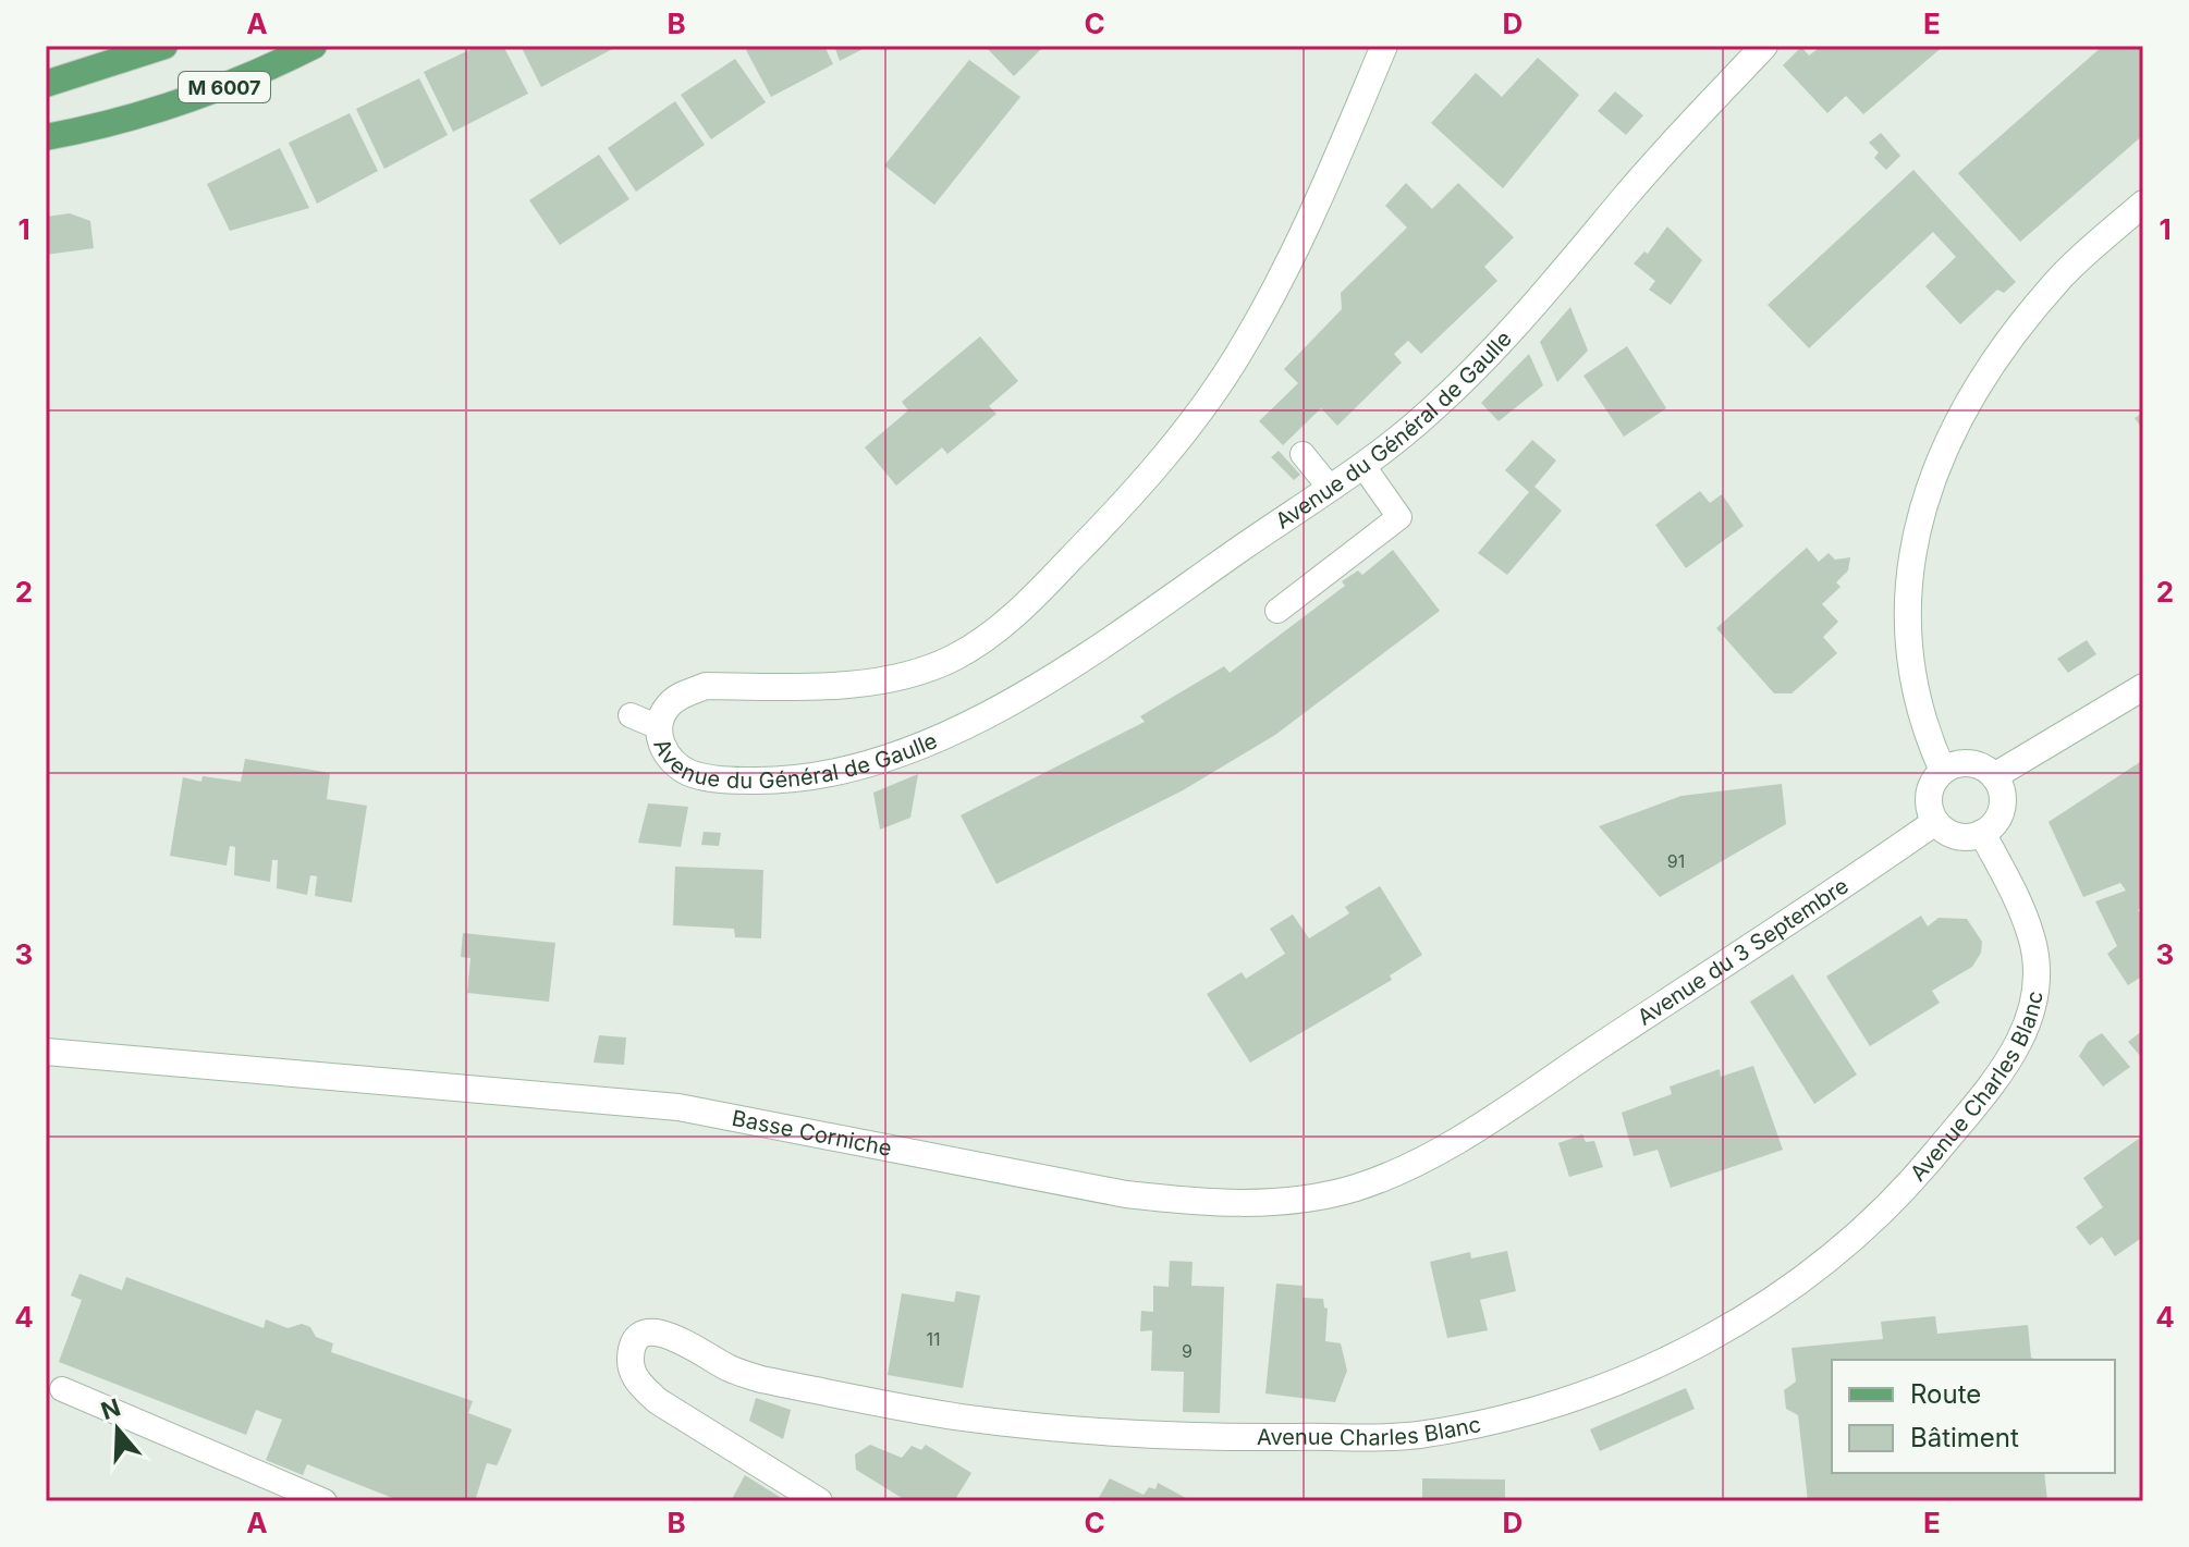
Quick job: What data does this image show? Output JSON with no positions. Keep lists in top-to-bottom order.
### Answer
{
  "streets": {
    "main road": ["M 6007"],
    "street": [
      "Avenue du Général de Gaulle",
      "Avenue du 3 Septembre",
      "Avenue Charles Blanc",
      "Basse Corniche"
    ]
  },
  "crossings": [
    ["Avenue du 3 Septembre", "Avenue Charles Blanc"],
    ["Avenue du 3 Septembre", "Basse Corniche"]
  ],
  "house_numbers": ["91", "11", "9"],
  "legend": ["Route", "Bâtiment"],
  "north": "top",
  "grid": {
    "columns": [
      "A",
      "B",
      "C",
      "D",
      "E"
    ],
    "rows": [
      "1",
      "2",
      "3",
      "4"
    ]
  }
}
